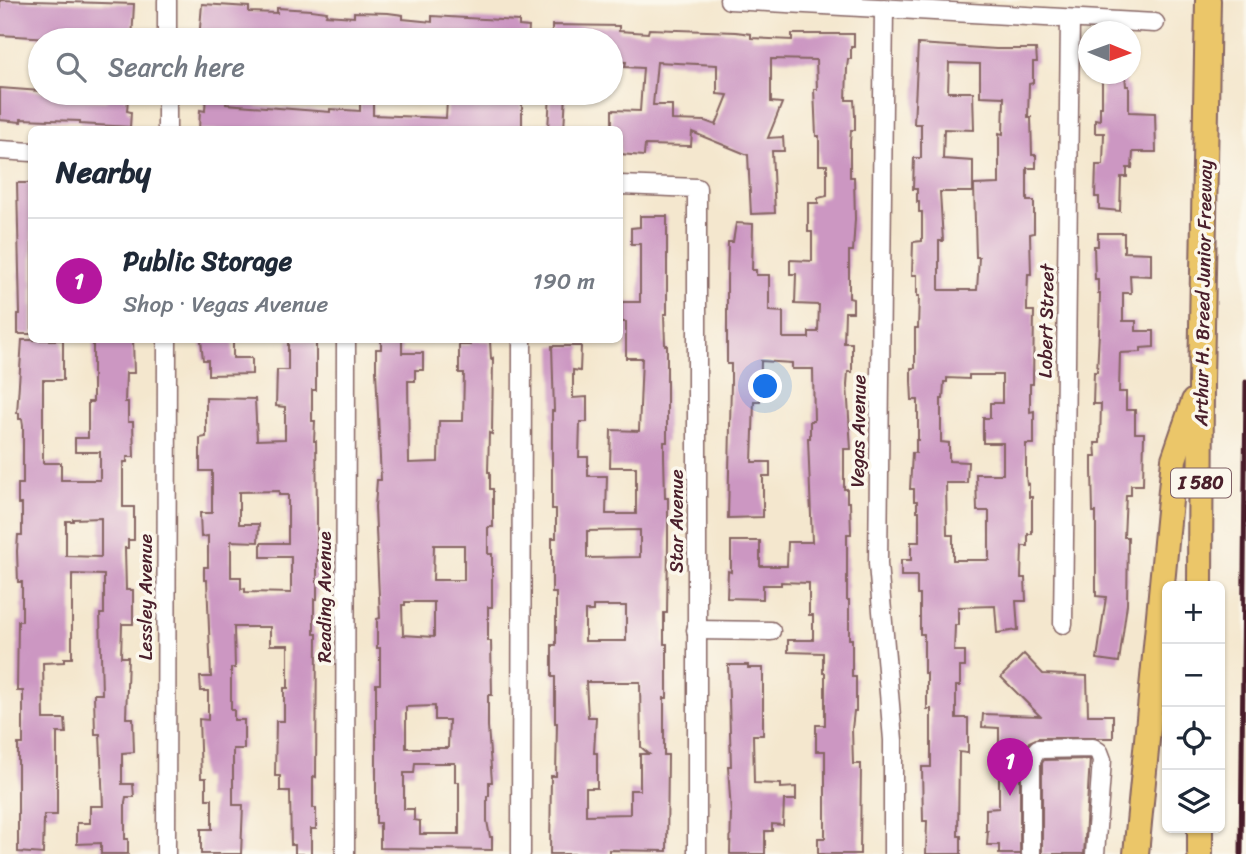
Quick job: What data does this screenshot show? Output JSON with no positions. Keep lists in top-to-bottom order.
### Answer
{
  "streets": {
    "highway": ["Arthur H. Breed Junior Freeway", "I 580"],
    "street": [
      "Lobert Street",
      "Vegas Avenue",
      "Star Avenue",
      "Lessley Avenue",
      "Reading Avenue"
    ]
  },
  "north": "right",
  "page": {
    "search": "Search here",
    "heading": "Nearby",
    "list": [
      {
        "mark": "1",
        "name": "Public Storage",
        "note": "Shop · Vegas Avenue",
        "value": "190 m"
      }
    ],
    "map_buttons": ["+", "−"],
    "pins": "1"
  }
}
